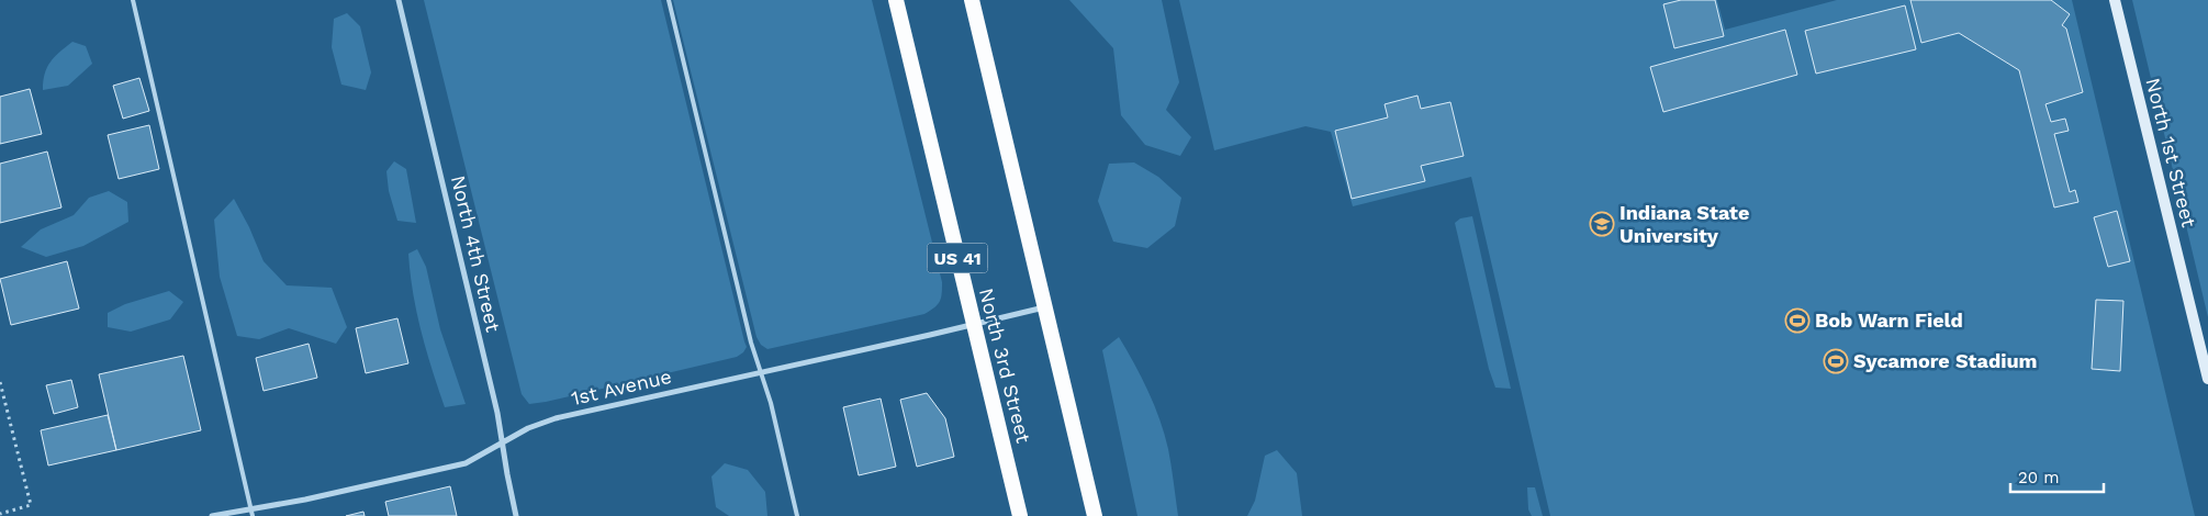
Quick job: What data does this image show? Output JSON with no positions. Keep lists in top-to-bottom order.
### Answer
{
  "streets": {
    "highway": ["US 41", "North 3rd Street"],
    "main road": ["North 1st Street"],
    "street": ["North 4th Street", "1st Avenue"]
  },
  "crossings": [
    ["North 4th Street", "1st Avenue"],
    ["North 3rd Street", "1st Avenue"]
  ],
  "places": {
    "school or university": ["Indiana State University"],
    "sports": ["Bob Warn Field", "Sycamore Stadium"]
  },
  "scale_bar": "20 m"
}
